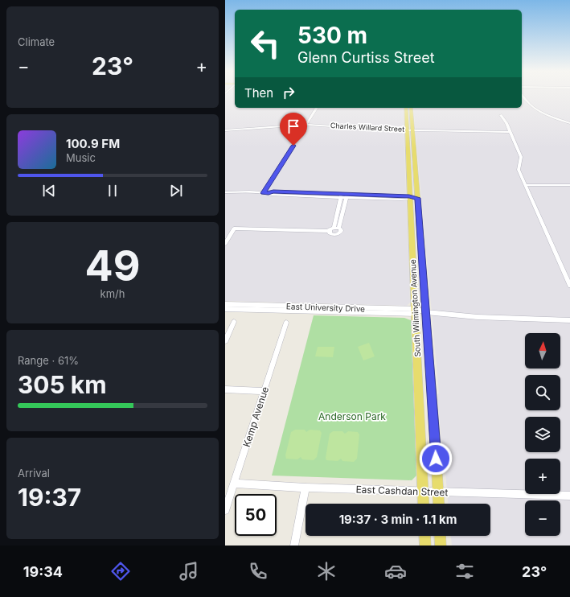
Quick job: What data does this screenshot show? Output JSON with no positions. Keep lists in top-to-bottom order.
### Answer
{
  "streets": {
    "main road": ["South Wilmington Avenue"],
    "street": [
      "Charles Willard Street",
      "East University Drive",
      "Kemp Avenue",
      "East Cashdan Street"
    ]
  },
  "crossings": [
    ["Charles Willard Street", "South Wilmington Avenue"],
    ["East University Drive", "South Wilmington Avenue"],
    ["South Wilmington Avenue", "East Cashdan Street"],
    ["Kemp Avenue", "East Cashdan Street"]
  ],
  "parks": ["Anderson Park"],
  "north": "top",
  "page": {
    "tile": [
      "Climate",
      ["49", "km/h"],
      ["Range · 61%", "305 km"],
      ["Arrival", "19:37"]
    ],
    "turn": ["530 m", "Glenn Curtiss Street"],
    "heat": ["−", "23°", "+"],
    "then": "Then",
    "song": ["100.9 FM", "Music"],
    "map_buttons": ["+", "−"],
    "limit": "50",
    "trip": "19:37 · 3 min · 1.1 km",
    "tabs": ["19:34", "23°"]
  }
}
